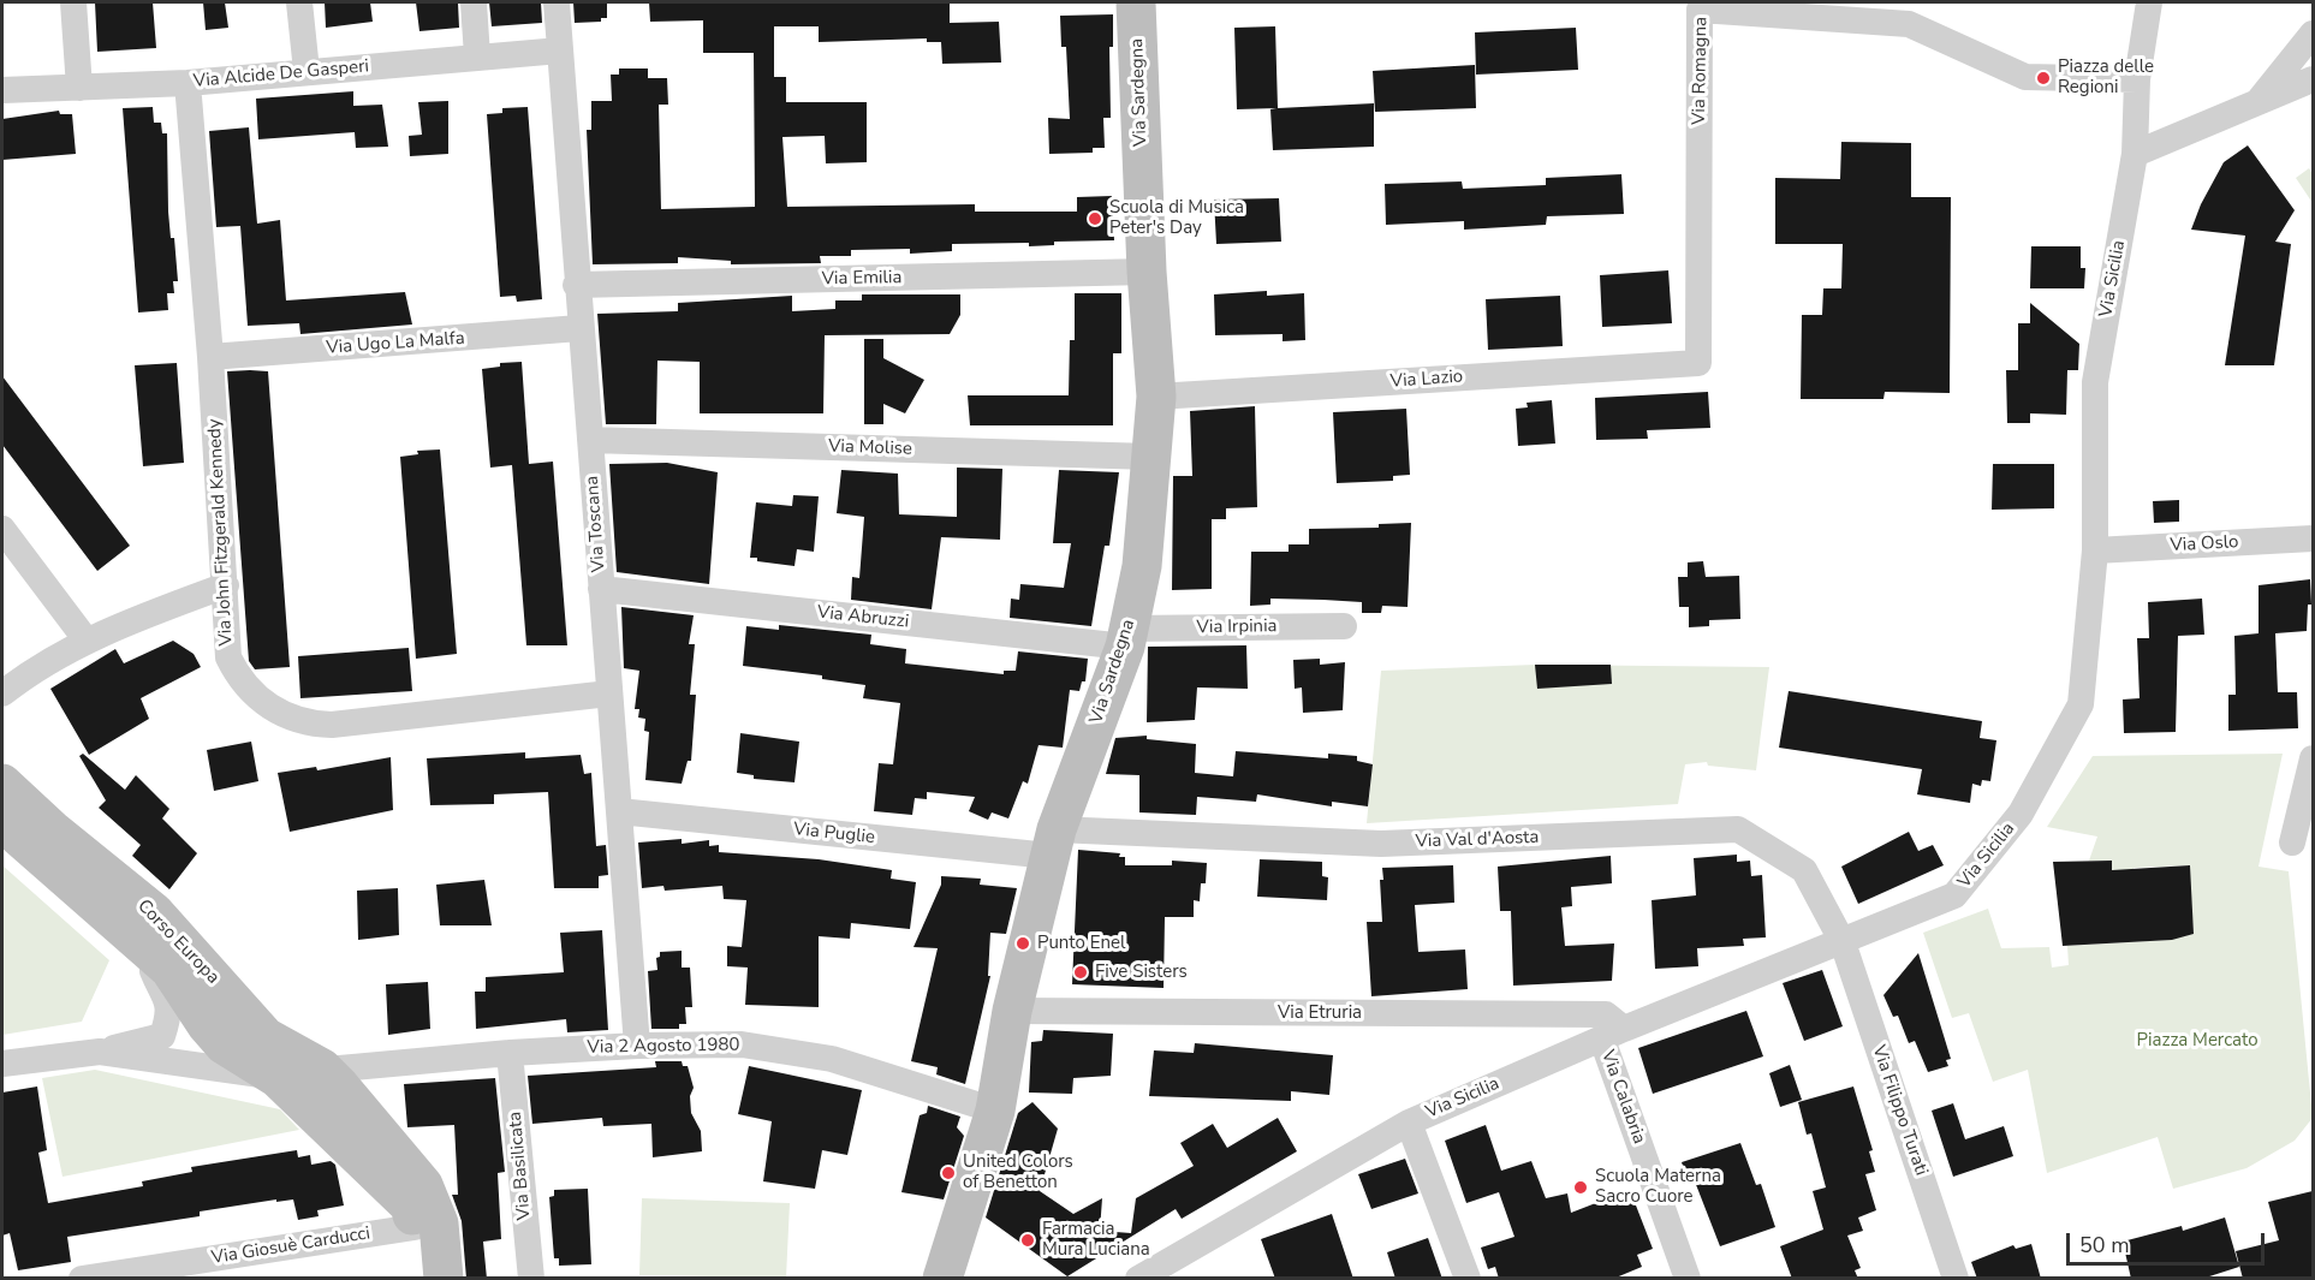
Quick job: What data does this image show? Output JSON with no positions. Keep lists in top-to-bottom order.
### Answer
{
  "streets": {
    "street": [
      "Via Romagna",
      "Via Alcide De Gasperi",
      "Via Sardegna",
      "Via Emilia",
      "Via Sicilia",
      "Via Ugo La Malfa",
      "Via Lazio",
      "Via Molise",
      "Via Toscana",
      "Via John Fitzgerald Kennedy",
      "Via Oslo",
      "Via Abruzzi",
      "Via Irpinia",
      "Via Puglie",
      "Via Val d'Aosta",
      "Corso Europa",
      "Via Etruria",
      "Via 2 Agosto 1980",
      "Via Calabria",
      "Via Filippo Turati",
      "Via Basilicata",
      "Via Giosuè Carducci"
    ]
  },
  "crossings": [
    ["Via Romagna", "Via Lazio"],
    ["Via Alcide De Gasperi", "Via Toscana"],
    ["Via Alcide De Gasperi", "Via John Fitzgerald Kennedy"],
    ["Via Sardegna", "Via Emilia"],
    ["Via Sardegna", "Via Lazio"],
    ["Via Sardegna", "Via Molise"],
    ["Via Sardegna", "Via Abruzzi"],
    ["Via Sardegna", "Via Irpinia"],
    ["Via Sardegna", "Via Puglie"],
    ["Via Sardegna", "Via Val d'Aosta"],
    ["Via Sardegna", "Via Etruria"],
    ["Via Sardegna", "Via 2 Agosto 1980"],
    ["Via Emilia", "Via Toscana"],
    ["Via Sicilia", "Via Oslo"],
    ["Via Sicilia", "Via Val d'Aosta"],
    ["Via Sicilia", "Via Etruria"],
    ["Via Sicilia", "Via Calabria"],
    ["Via Sicilia", "Via Filippo Turati"],
    ["Via Ugo La Malfa", "Via Toscana"],
    ["Via Ugo La Malfa", "Via John Fitzgerald Kennedy"],
    ["Via Molise", "Via Toscana"],
    ["Via Toscana", "Via John Fitzgerald Kennedy"],
    ["Via Toscana", "Via Abruzzi"],
    ["Via Toscana", "Via Puglie"],
    ["Via Toscana", "Via 2 Agosto 1980"],
    ["Via Abruzzi", "Via Irpinia"],
    ["Via Puglie", "Via Val d'Aosta"],
    ["Via Val d'Aosta", "Via Filippo Turati"],
    ["Corso Europa", "Via 2 Agosto 1980"],
    ["Corso Europa", "Via Giosuè Carducci"],
    ["Via Etruria", "Via Calabria"],
    ["Via 2 Agosto 1980", "Via Basilicata"]
  ],
  "parks": ["Piazza Mercato"],
  "places": [
    "Piazza delle Regioni",
    "Scuola di Musica Peter's Day",
    "Punto Enel",
    "Five Sisters",
    "United Colors of Benetton",
    "Scuola Materna Sacro Cuore",
    "Farmacia Mura Luciana"
  ],
  "scale_bar": "50 m"
}
